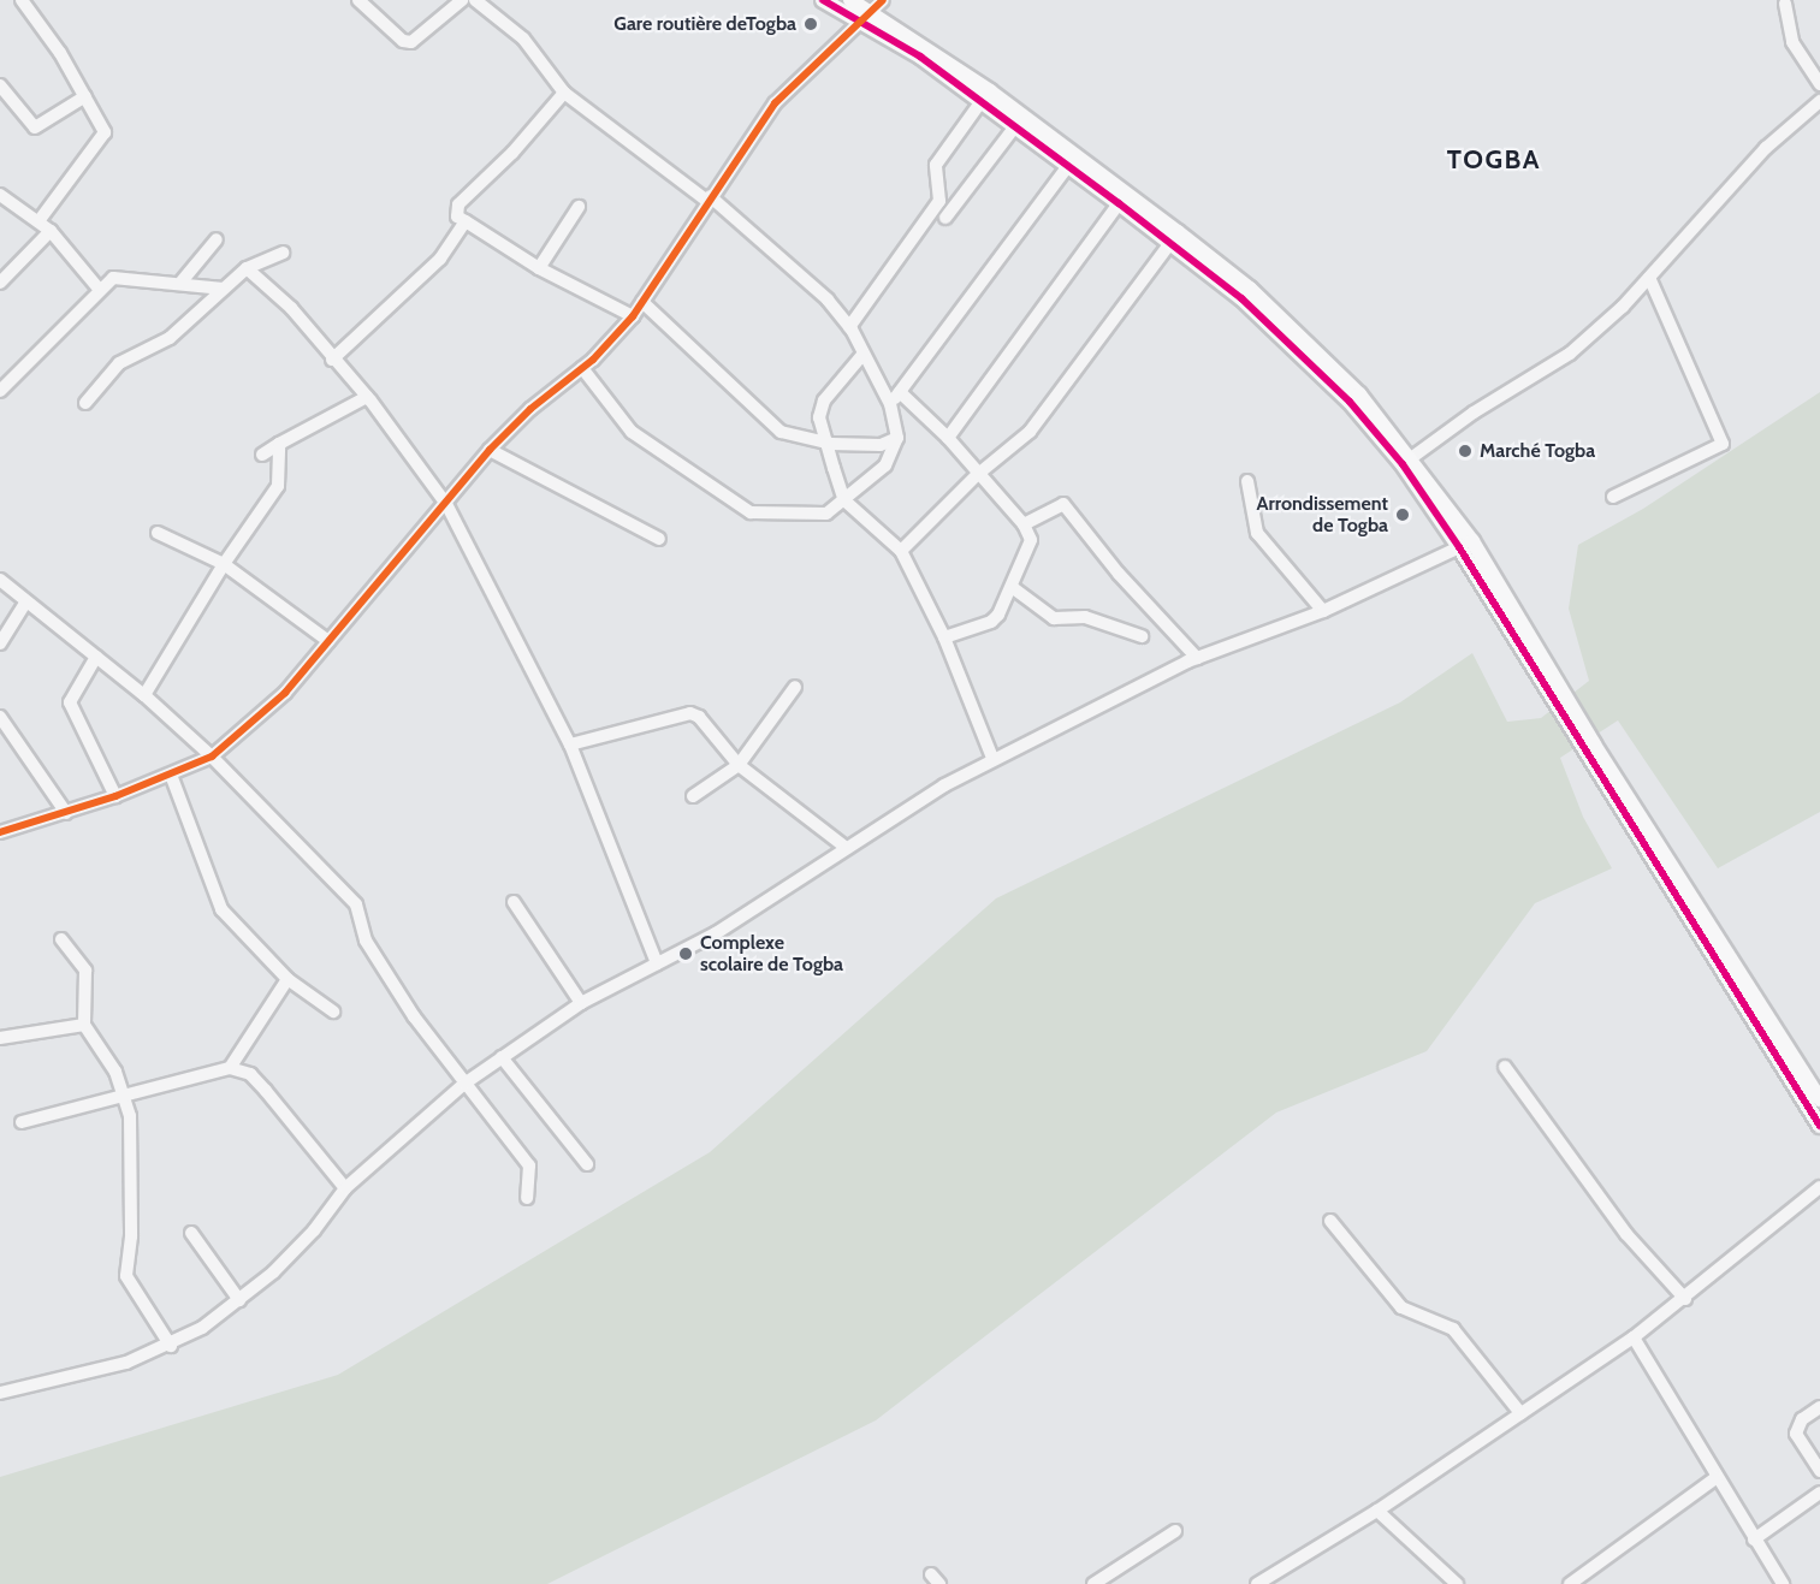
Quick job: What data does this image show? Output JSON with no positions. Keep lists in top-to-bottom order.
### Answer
{
  "districts": ["TOGBA"],
  "places": [
    "Gare routière deTogba",
    "Marché Togba",
    "Arrondissement de Togba",
    "Complexe scolaire de Togba"
  ]
}
